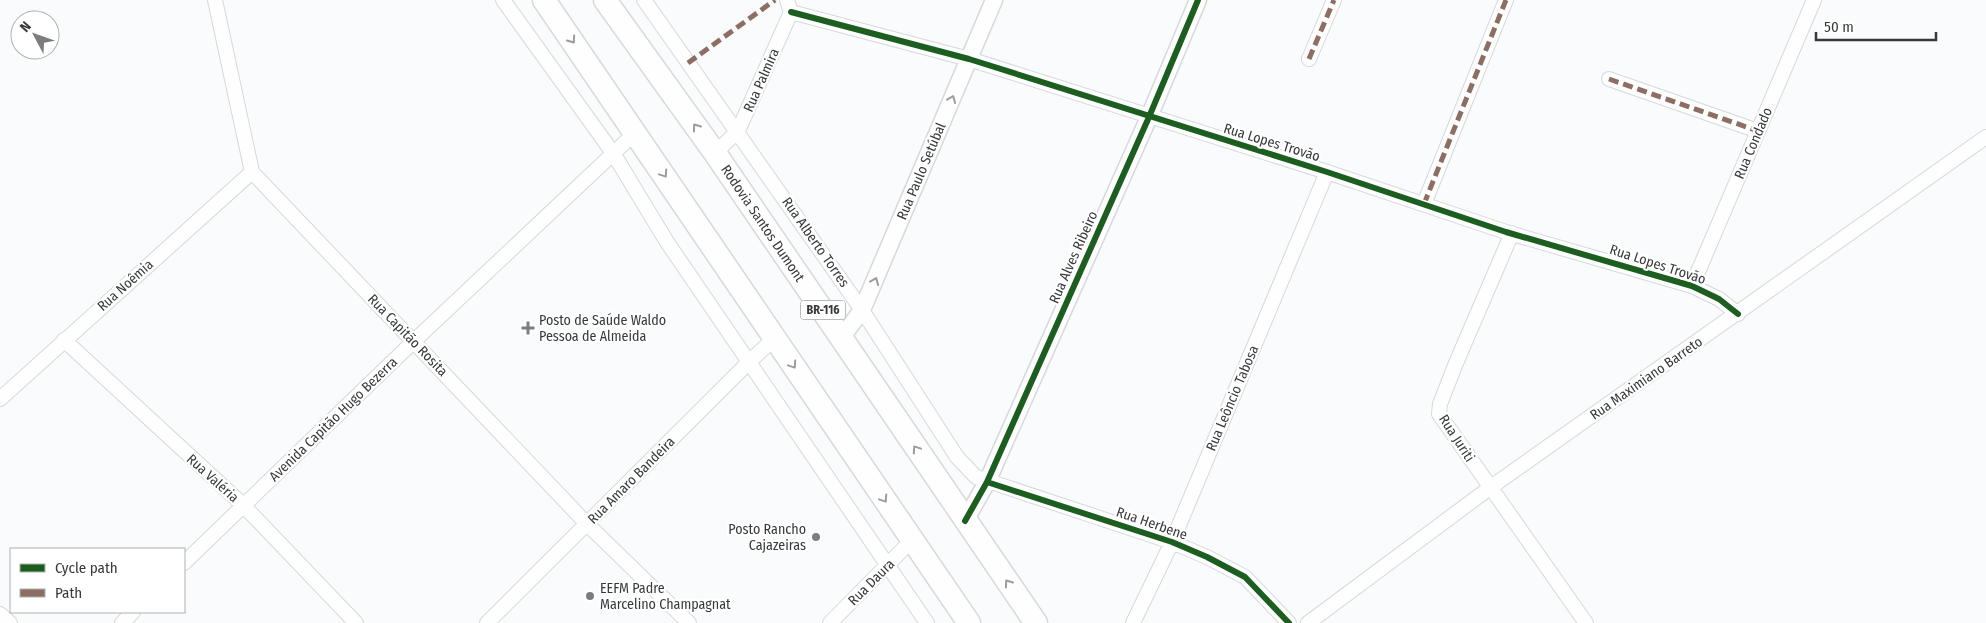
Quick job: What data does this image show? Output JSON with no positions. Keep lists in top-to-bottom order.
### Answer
{
  "streets": {
    "highway": ["Rodovia Santos Dumont", "BR-116"],
    "street": [
      "Rua Palmira",
      "Rua Lopes Trovão",
      "Rua Condado",
      "Rua Paulo Setúbal",
      "Rua Alberto Torres",
      "Rua Alves Ribeiro",
      "Rua Noêmia",
      "Rua Capitão Rosita",
      "Rua Maximiano Barreto",
      "Rua Leôncio Tabosa",
      "Avenida Capitão Hugo Bezerra",
      "Rua Juriti",
      "Rua Valéria",
      "Rua Amaro Bandeira",
      "Rua Herbene",
      "Rua Daura"
    ]
  },
  "crossings": [
    ["Rua Palmira", "Rua Lopes Trovão"],
    ["Rua Palmira", "Rodovia Santos Dumont"],
    ["Rua Palmira", "Rua Alberto Torres"],
    ["Rua Lopes Trovão", "Rua Condado"],
    ["Rua Lopes Trovão", "Rua Paulo Setúbal"],
    ["Rua Lopes Trovão", "Rua Alves Ribeiro"],
    ["Rua Lopes Trovão", "Rua Maximiano Barreto"],
    ["Rua Lopes Trovão", "Rua Leôncio Tabosa"],
    ["Rua Lopes Trovão", "Rua Juriti"],
    ["Rua Paulo Setúbal", "Rodovia Santos Dumont"],
    ["Rua Paulo Setúbal", "Rua Alberto Torres"],
    ["Rodovia Santos Dumont", "Rua Alves Ribeiro"],
    ["Rua Alberto Torres", "Rua Alves Ribeiro"],
    ["Rua Alberto Torres", "Rua Herbene"],
    ["Rua Alves Ribeiro", "Rua Herbene"],
    ["Rua Noêmia", "Rua Capitão Rosita"],
    ["Rua Noêmia", "Rua Valéria"],
    ["Rua Capitão Rosita", "Avenida Capitão Hugo Bezerra"],
    ["Rua Capitão Rosita", "Rua Amaro Bandeira"],
    ["Rua Maximiano Barreto", "Rua Juriti"],
    ["Rua Leôncio Tabosa", "Rua Herbene"],
    ["Avenida Capitão Hugo Bezerra", "Rua Valéria"]
  ],
  "one_way": ["Rua Paulo Setúbal"],
  "places": {
    "health": ["Posto de Saúde Waldo Pessoa de Almeida"],
    "other": ["Posto Rancho Cajazeiras", "EEFM Padre Marcelino Champagnat"]
  },
  "legend": ["Cycle path", "Path"],
  "scale_bar": "50 m",
  "north": "top left"
}
